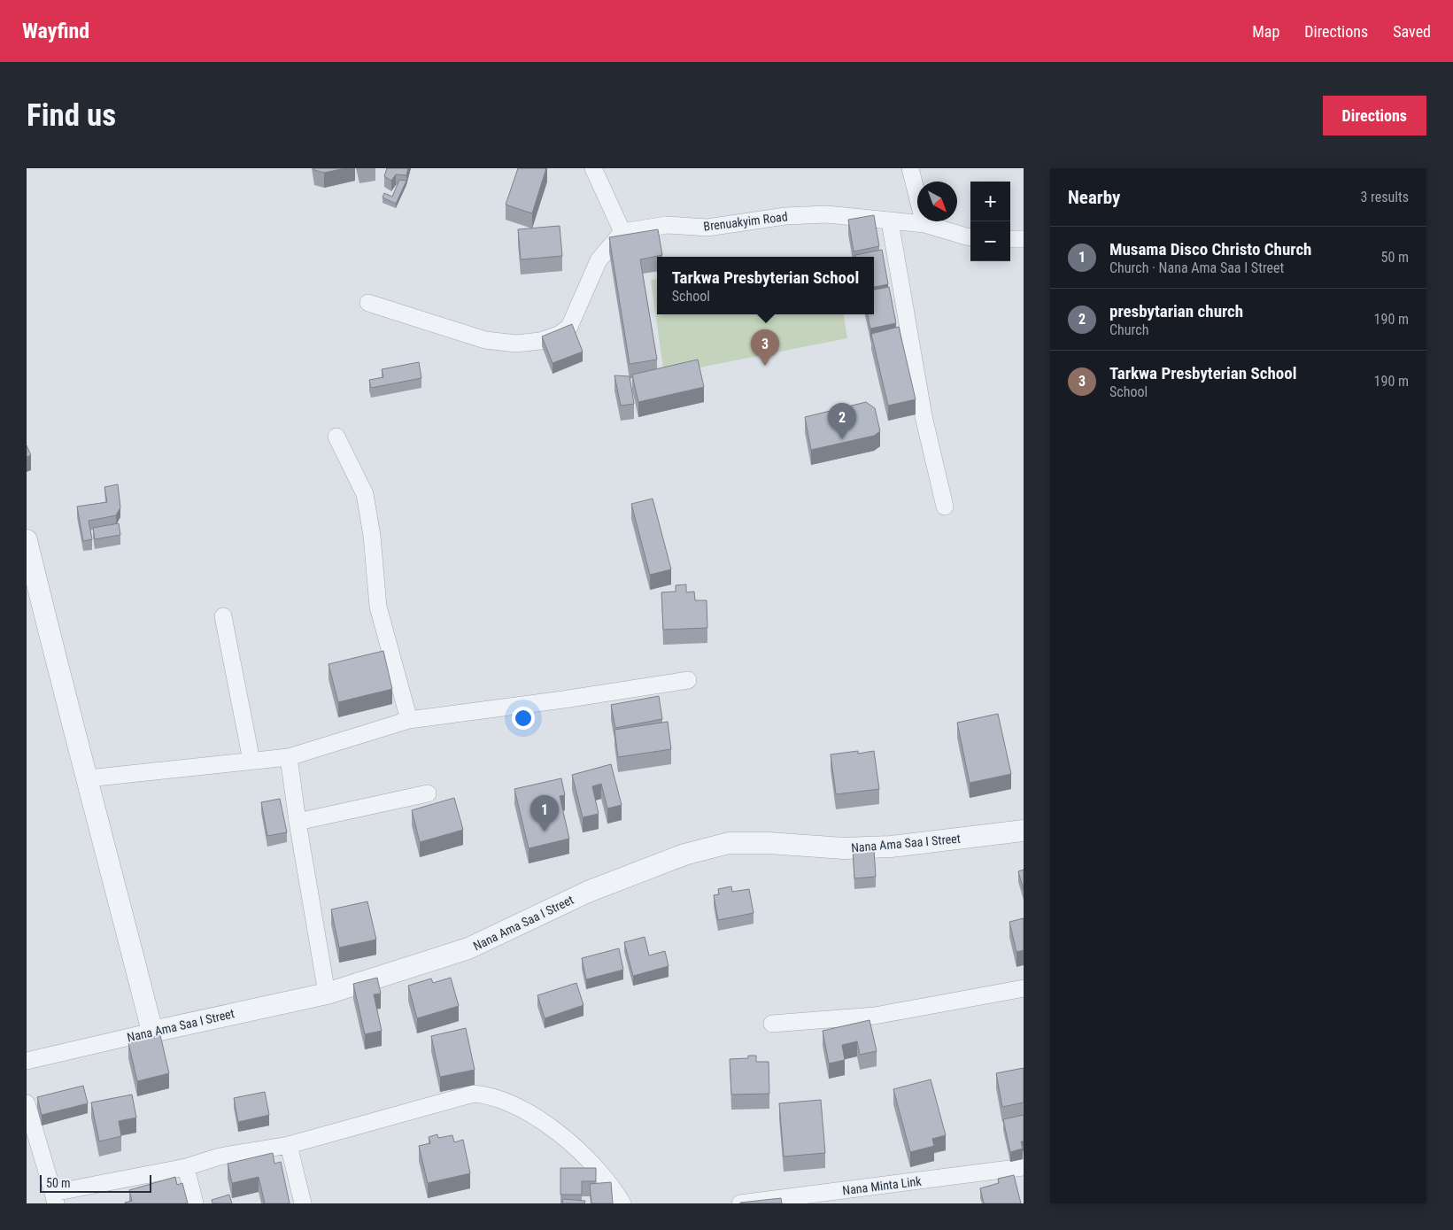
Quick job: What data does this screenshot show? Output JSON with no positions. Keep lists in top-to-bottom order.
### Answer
{
  "streets": {
    "street": ["Brenuakyim Road", "Nana Ama Saa I Street", "Nana Minta Link"]
  },
  "scale_bar": "50 m",
  "north": "bottom right",
  "page": {
    "header": "Wayfind",
    "nav": ["Map", "Directions", "Saved"],
    "buttons": "Directions",
    "title": "Find us",
    "heading": ["Nearby", "3 results"],
    "map_buttons": ["+", "−"],
    "list": [
      {
        "mark": "1",
        "name": "Musama Disco Christo Church",
        "note": "Church · Nana Ama Saa I Street",
        "value": "50 m"
      },
      {
        "mark": "2",
        "name": "presbytarian church",
        "note": "Church",
        "value": "190 m"
      },
      {
        "mark": "3",
        "name": "Tarkwa Presbyterian School",
        "note": "School",
        "value": "190 m"
      }
    ],
    "popup": ["Tarkwa Presbyterian School", "School"],
    "pins": ["3", "2", "1"],
    "scale": "50 m"
  }
}
